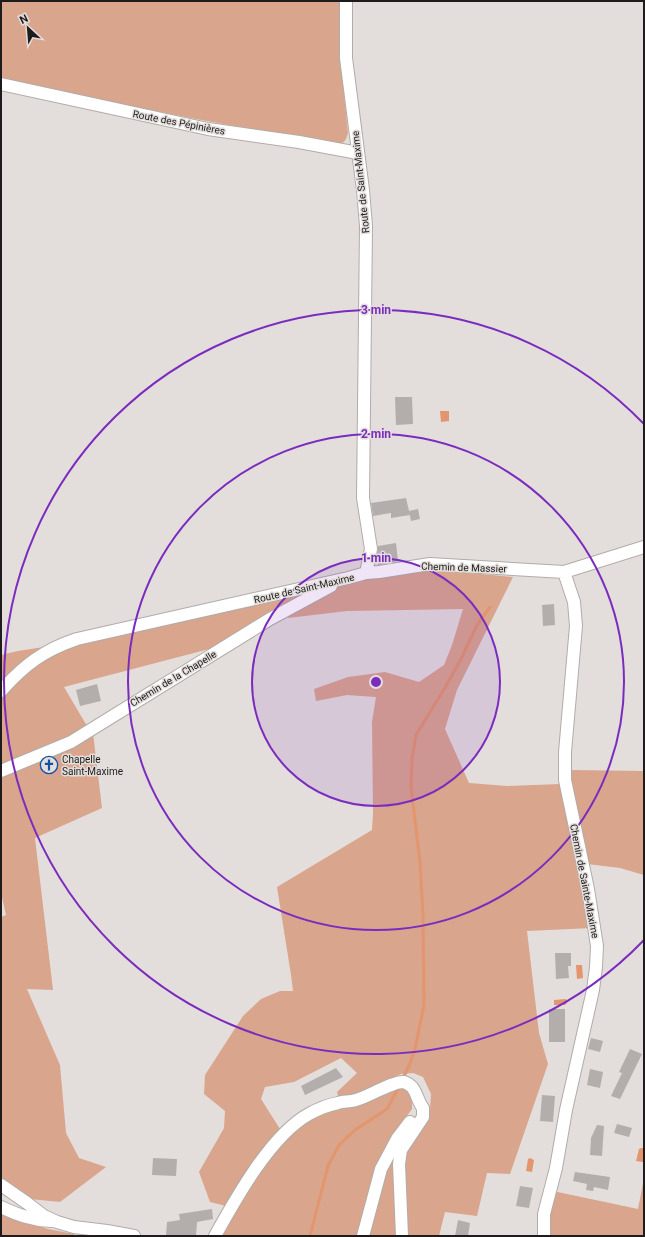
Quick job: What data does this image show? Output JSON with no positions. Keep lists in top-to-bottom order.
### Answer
{
  "streets": {
    "street": [
      "Route des Pépinières",
      "Route de Saint-Maxime",
      "Chemin de Massier",
      "Chemin de la Chapelle",
      "Chemin de Sainte-Maxime"
    ]
  },
  "crossings": [
    ["Route des Pépinières", "Route de Saint-Maxime"],
    ["Route de Saint-Maxime", "Chemin de Massier"],
    ["Route de Saint-Maxime", "Chemin de la Chapelle"],
    ["Chemin de Massier", "Chemin de Sainte-Maxime"]
  ],
  "places": {
    "church": ["Chapelle Saint-Maxime"]
  },
  "north": "top left",
  "rings": ["3 min", "2 min", "1 min"]
}
